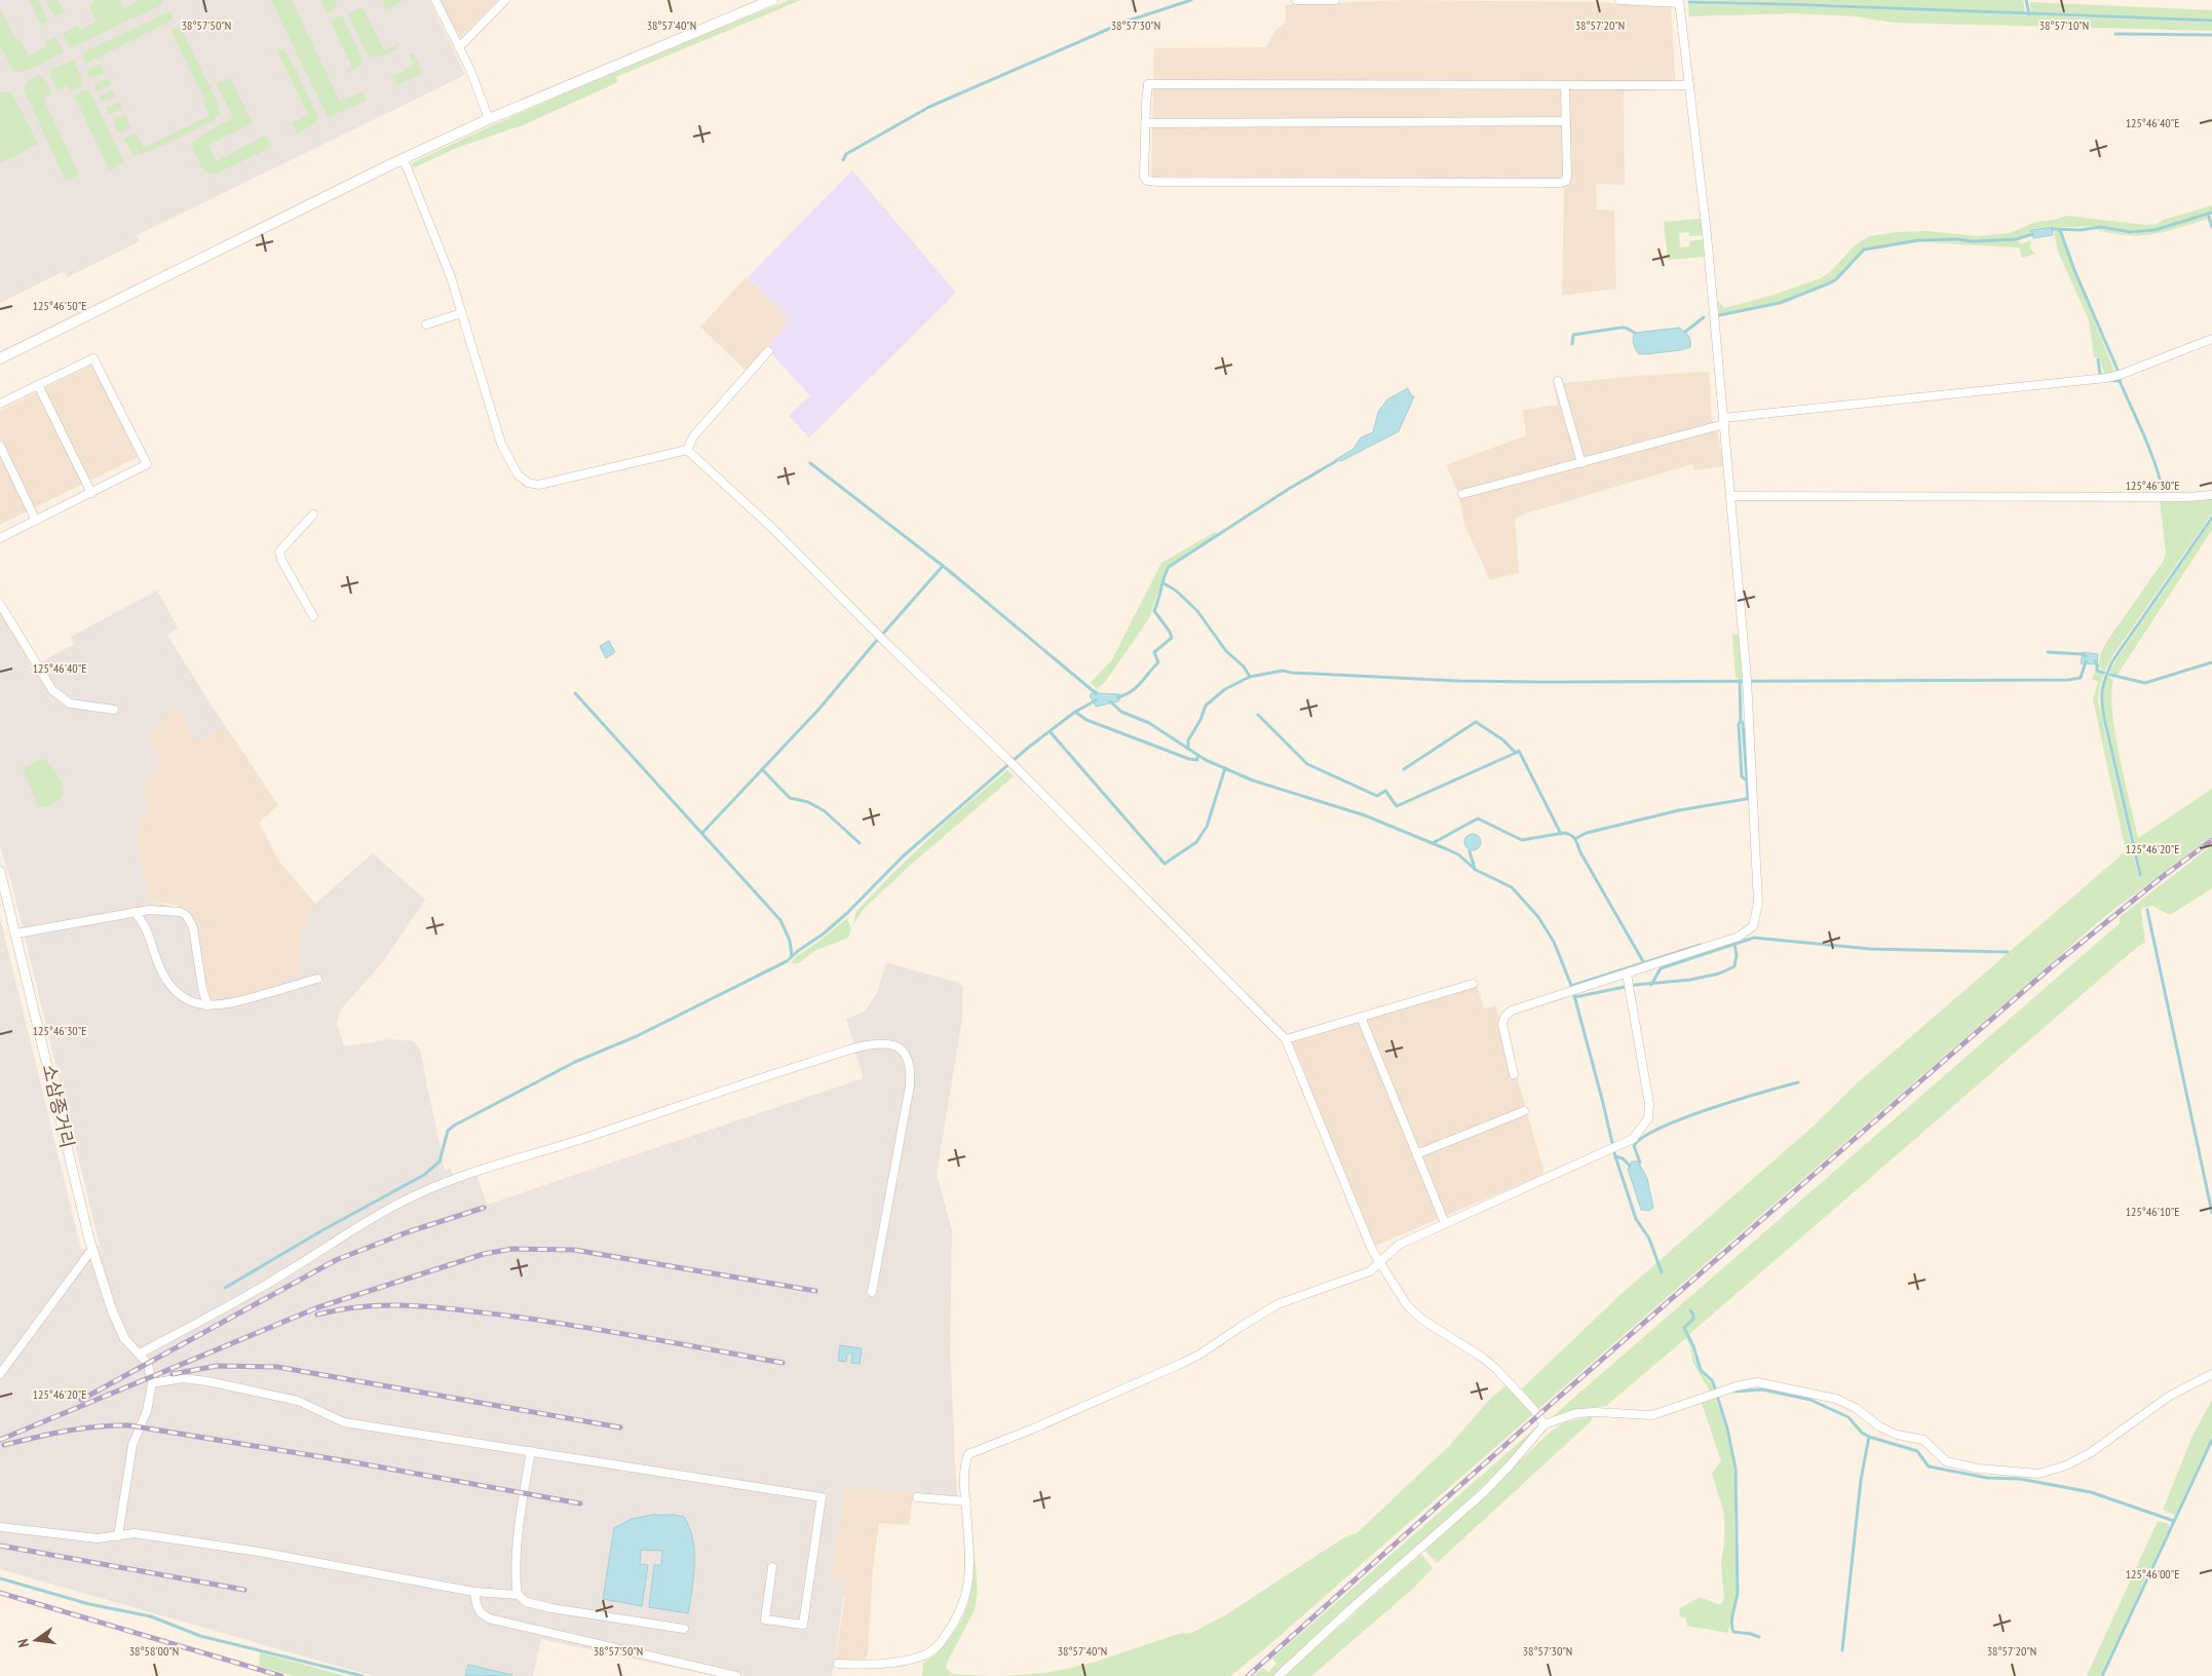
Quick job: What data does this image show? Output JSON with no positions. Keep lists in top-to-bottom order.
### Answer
{
  "streets": {
    "street": ["소삼종거리"]
  },
  "north": "left",
  "coordinates": [
    "38°57'10\"N",
    "38°57'50\"N",
    "38°57'40\"N",
    "38°57'30\"N",
    "38°57'20\"N",
    "125°46'40\"E",
    "125°46'50\"E",
    "125°46'30\"E",
    "125°46'20\"E",
    "125°46'10\"E",
    "125°46'00\"E",
    "38°58'00\"N"
  ]
}
